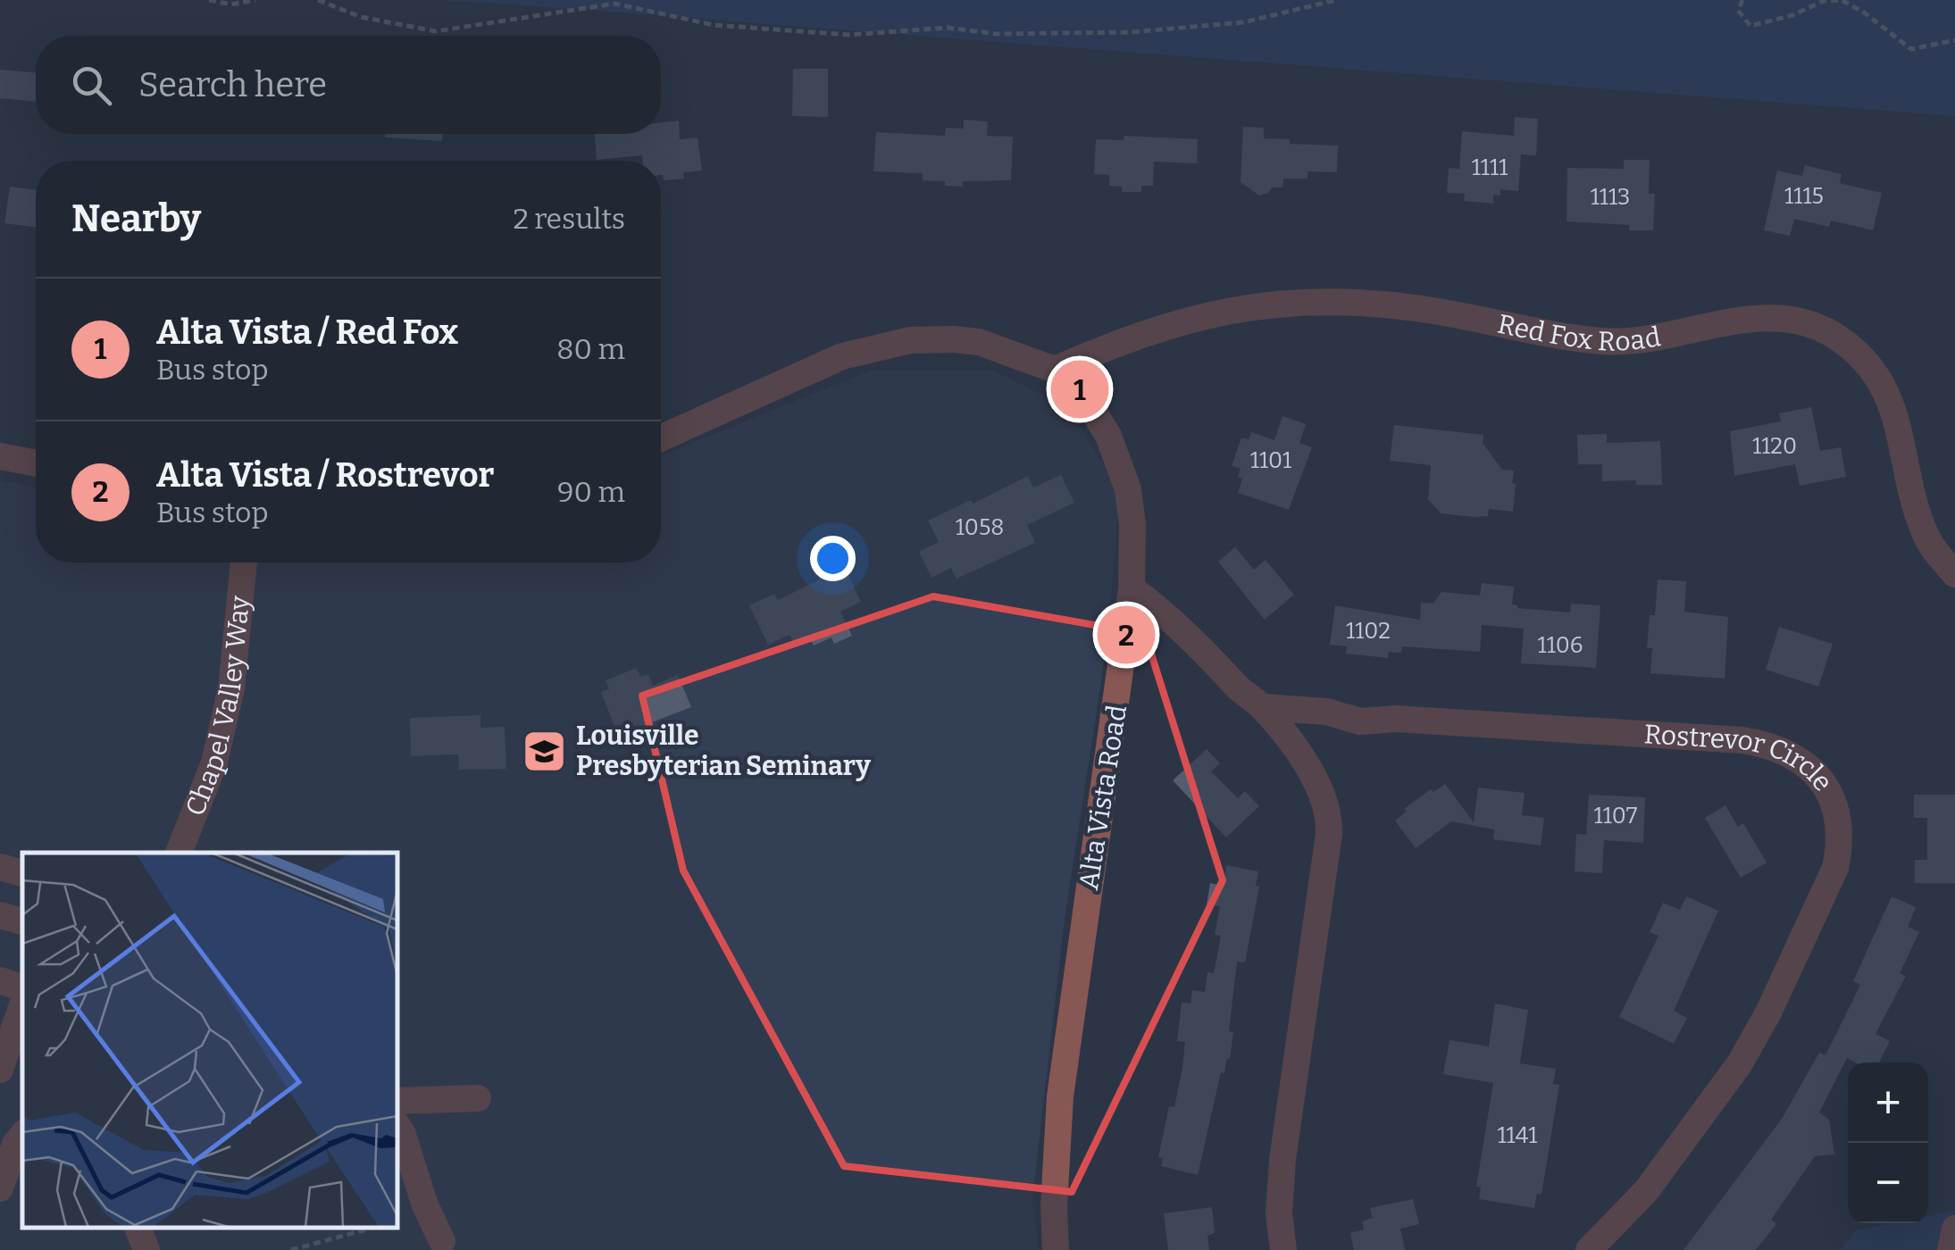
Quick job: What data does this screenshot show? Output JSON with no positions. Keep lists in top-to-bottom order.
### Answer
{
  "streets": {
    "street": [
      "Red Fox Road",
      "Chapel Valley Way",
      "Rostrevor Circle",
      "Alta Vista Road"
    ]
  },
  "crossings": [
    ["Red Fox Road", "Alta Vista Road"]
  ],
  "places": {
    "school or university": ["Louisville Presbyterian Seminary"]
  },
  "house_numbers": [
    "1111",
    "1115",
    "1113",
    "1120",
    "1101",
    "1058",
    "1102",
    "1106",
    "1107",
    "1141"
  ],
  "page": {
    "search": "Search here",
    "heading": ["Nearby", "2 results"],
    "list": [
      {
        "mark": "1",
        "name": "Alta Vista / Red Fox",
        "note": "Bus stop",
        "value": "80 m"
      },
      {
        "mark": "2",
        "name": "Alta Vista / Rostrevor",
        "note": "Bus stop",
        "value": "90 m"
      }
    ],
    "pins": ["1", "2"],
    "map_buttons": ["+", "−"]
  }
}
